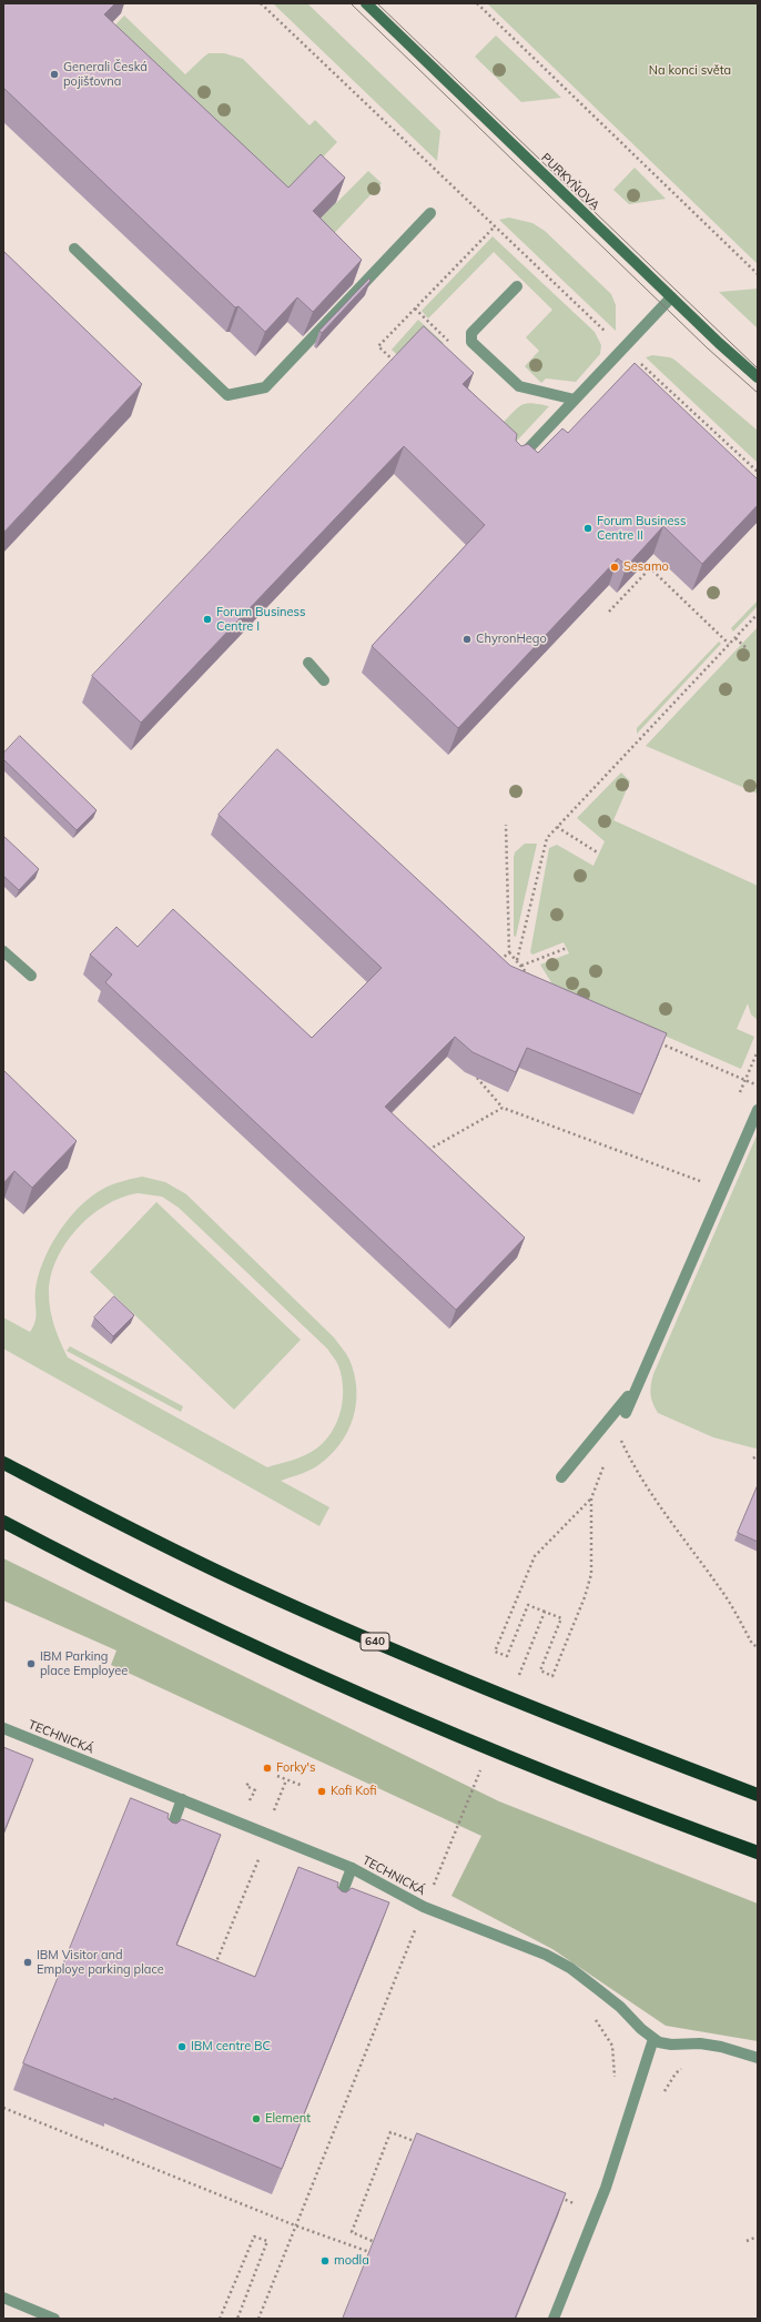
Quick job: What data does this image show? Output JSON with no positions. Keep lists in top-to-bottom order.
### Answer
{
  "streets": {
    "highway": ["640"],
    "street": ["PURKYŇOVA", "TECHNICKÁ"]
  },
  "parks": ["Na konci světa"],
  "places": [
    "Generali Česká pojišťovna",
    "Forum Business Centre II",
    "Sesamo",
    "Forum Business Centre I",
    "ChyronHego",
    "IBM Parking place Employee",
    "Forky's",
    "Kofi Kofi",
    "IBM Visitor and Employe parking place",
    "IBM centre BC",
    "Element",
    "modla"
  ]
}
